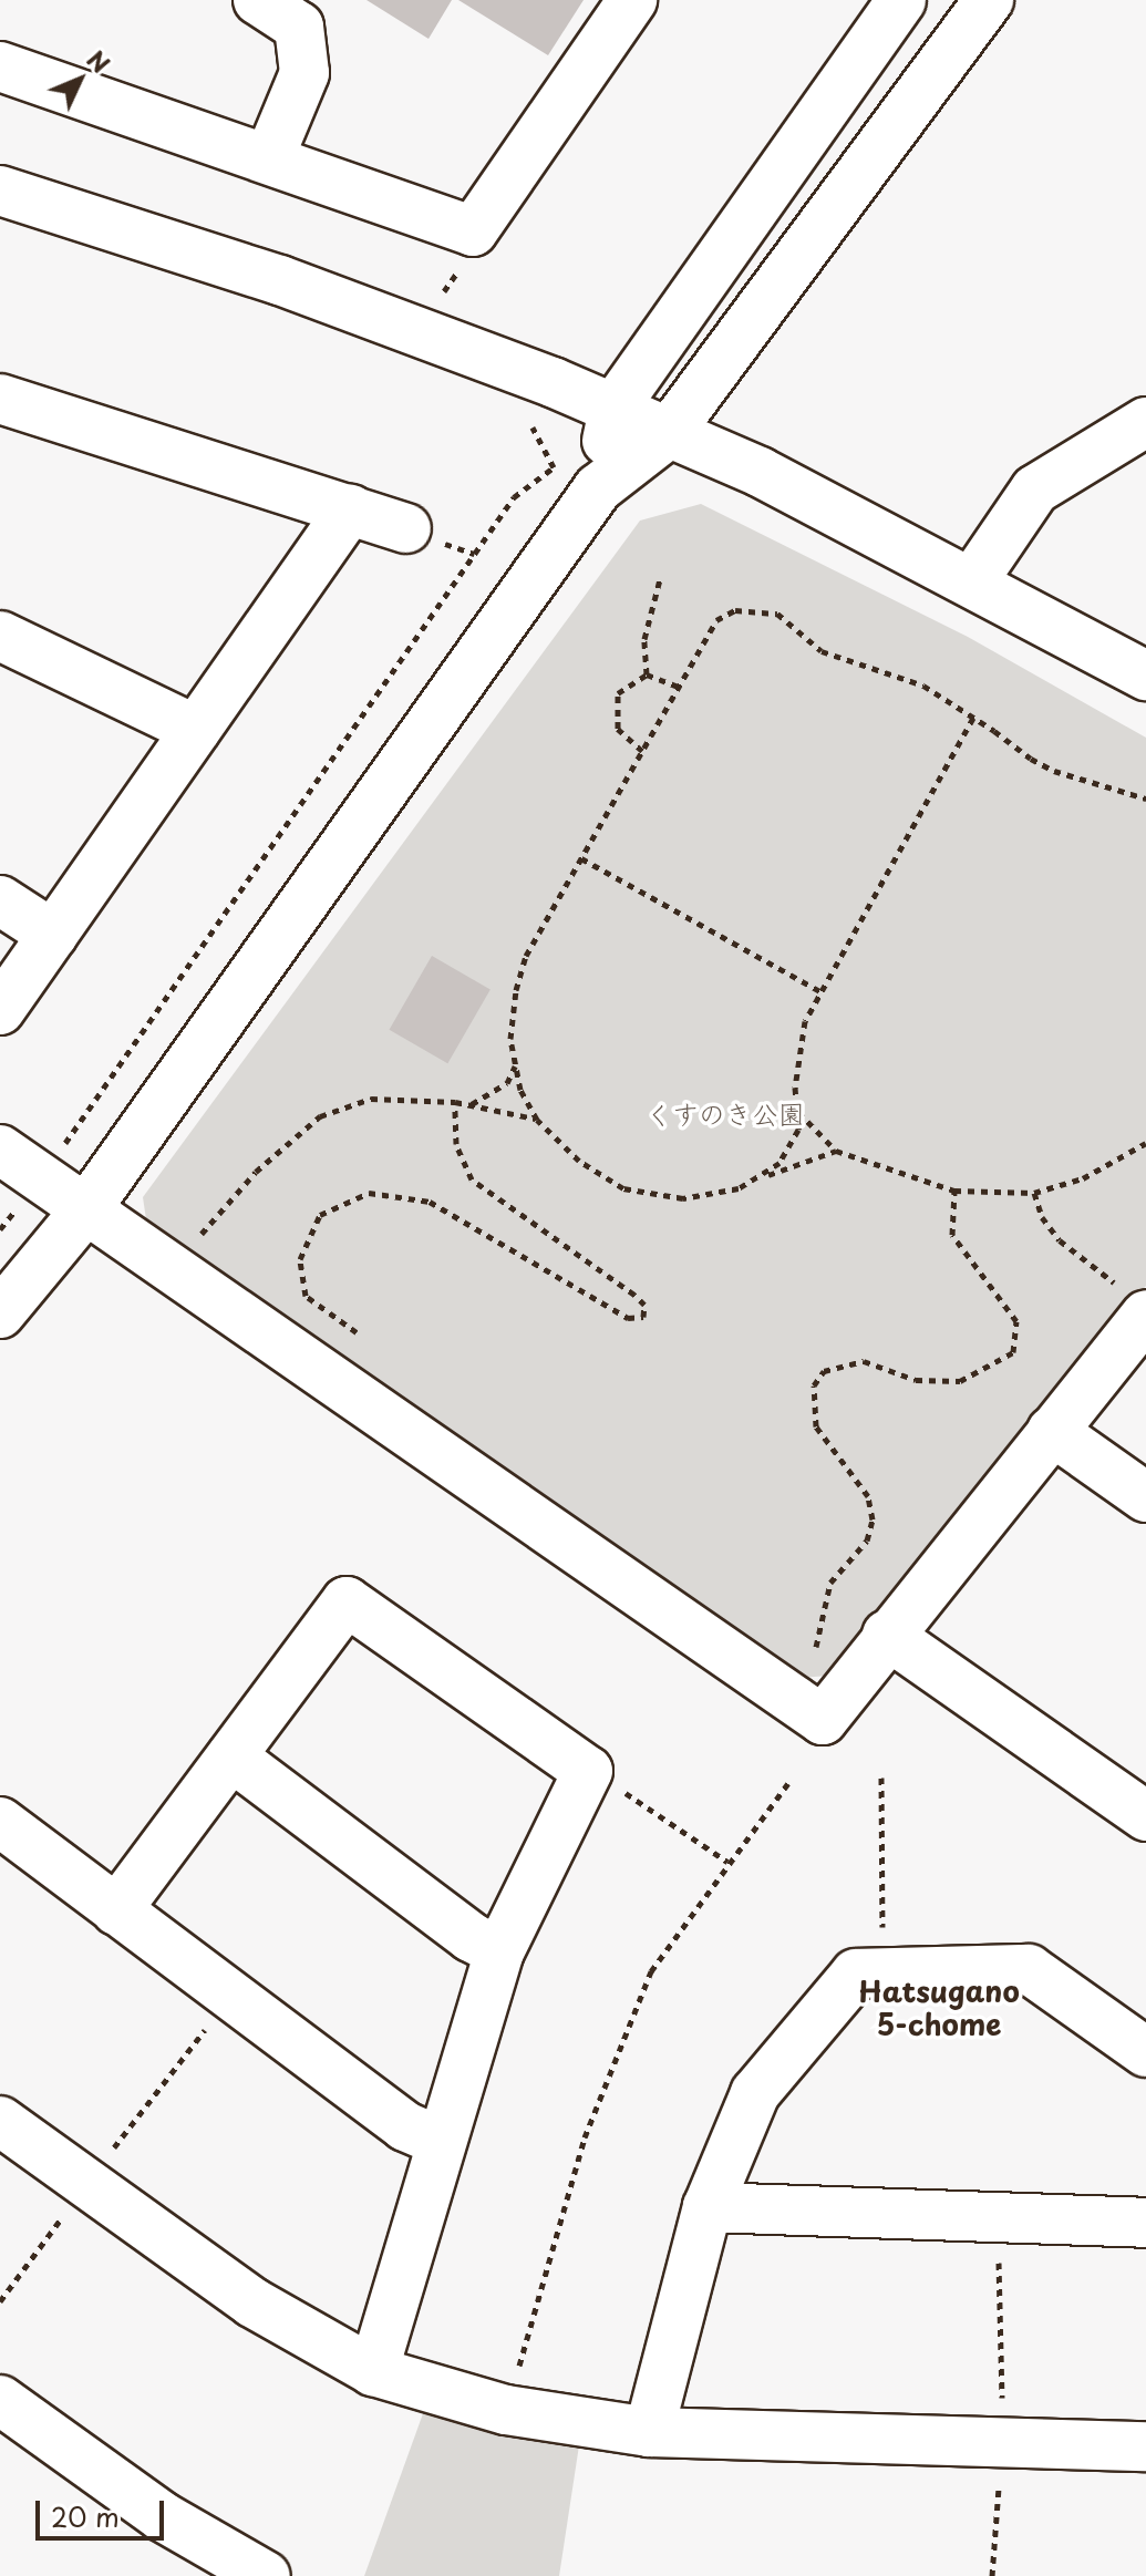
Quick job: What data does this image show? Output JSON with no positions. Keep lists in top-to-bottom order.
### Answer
{
  "districts": ["Hatsugano 5-chome"],
  "parks": ["くすのき公園"],
  "scale_bar": "20 m",
  "north": "top right"
}
